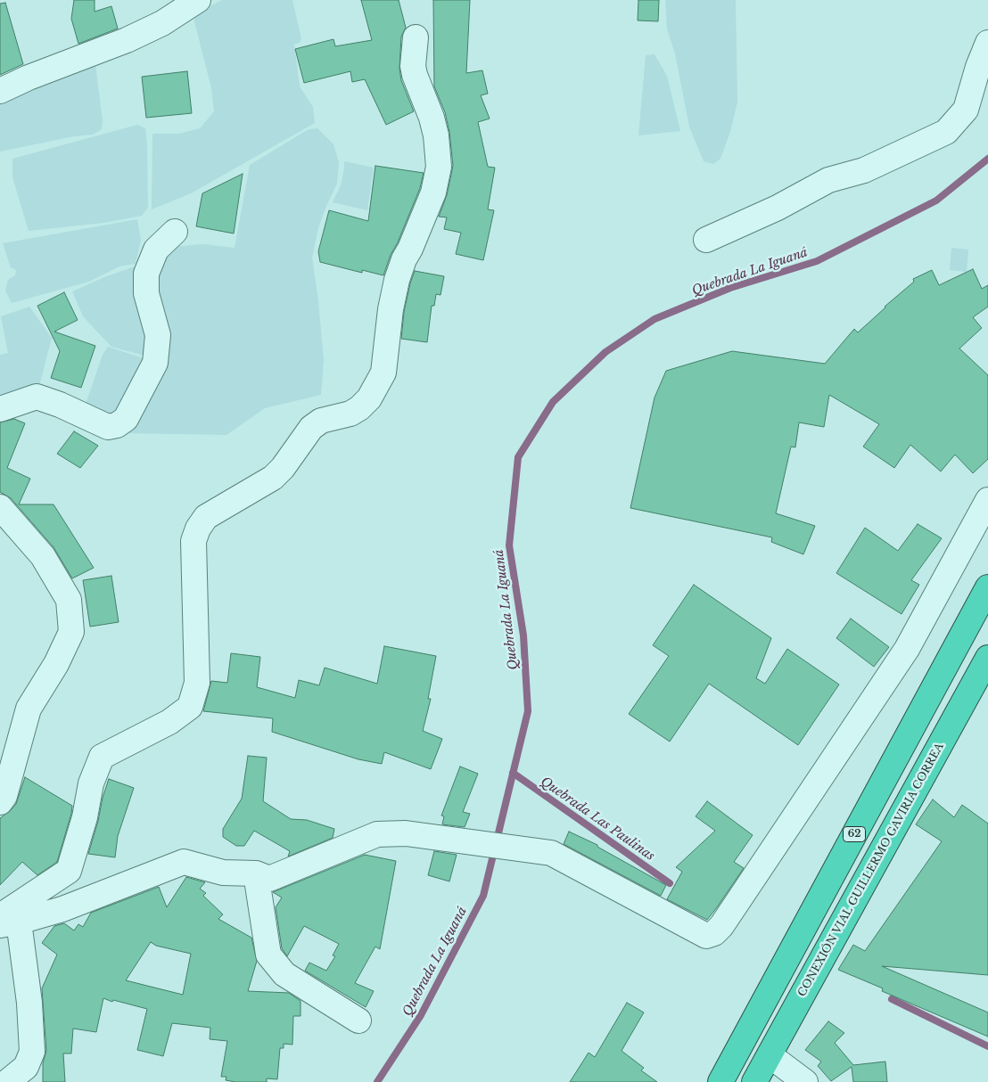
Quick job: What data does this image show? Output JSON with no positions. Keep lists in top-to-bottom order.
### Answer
{
  "streets": {
    "highway": ["62", "CONEXIÓN VIAL GUILLERMO GAVIRIA CORREA"]
  },
  "water": ["Quebrada La Iguaná", "Quebrada Las Paulinas"]
}
